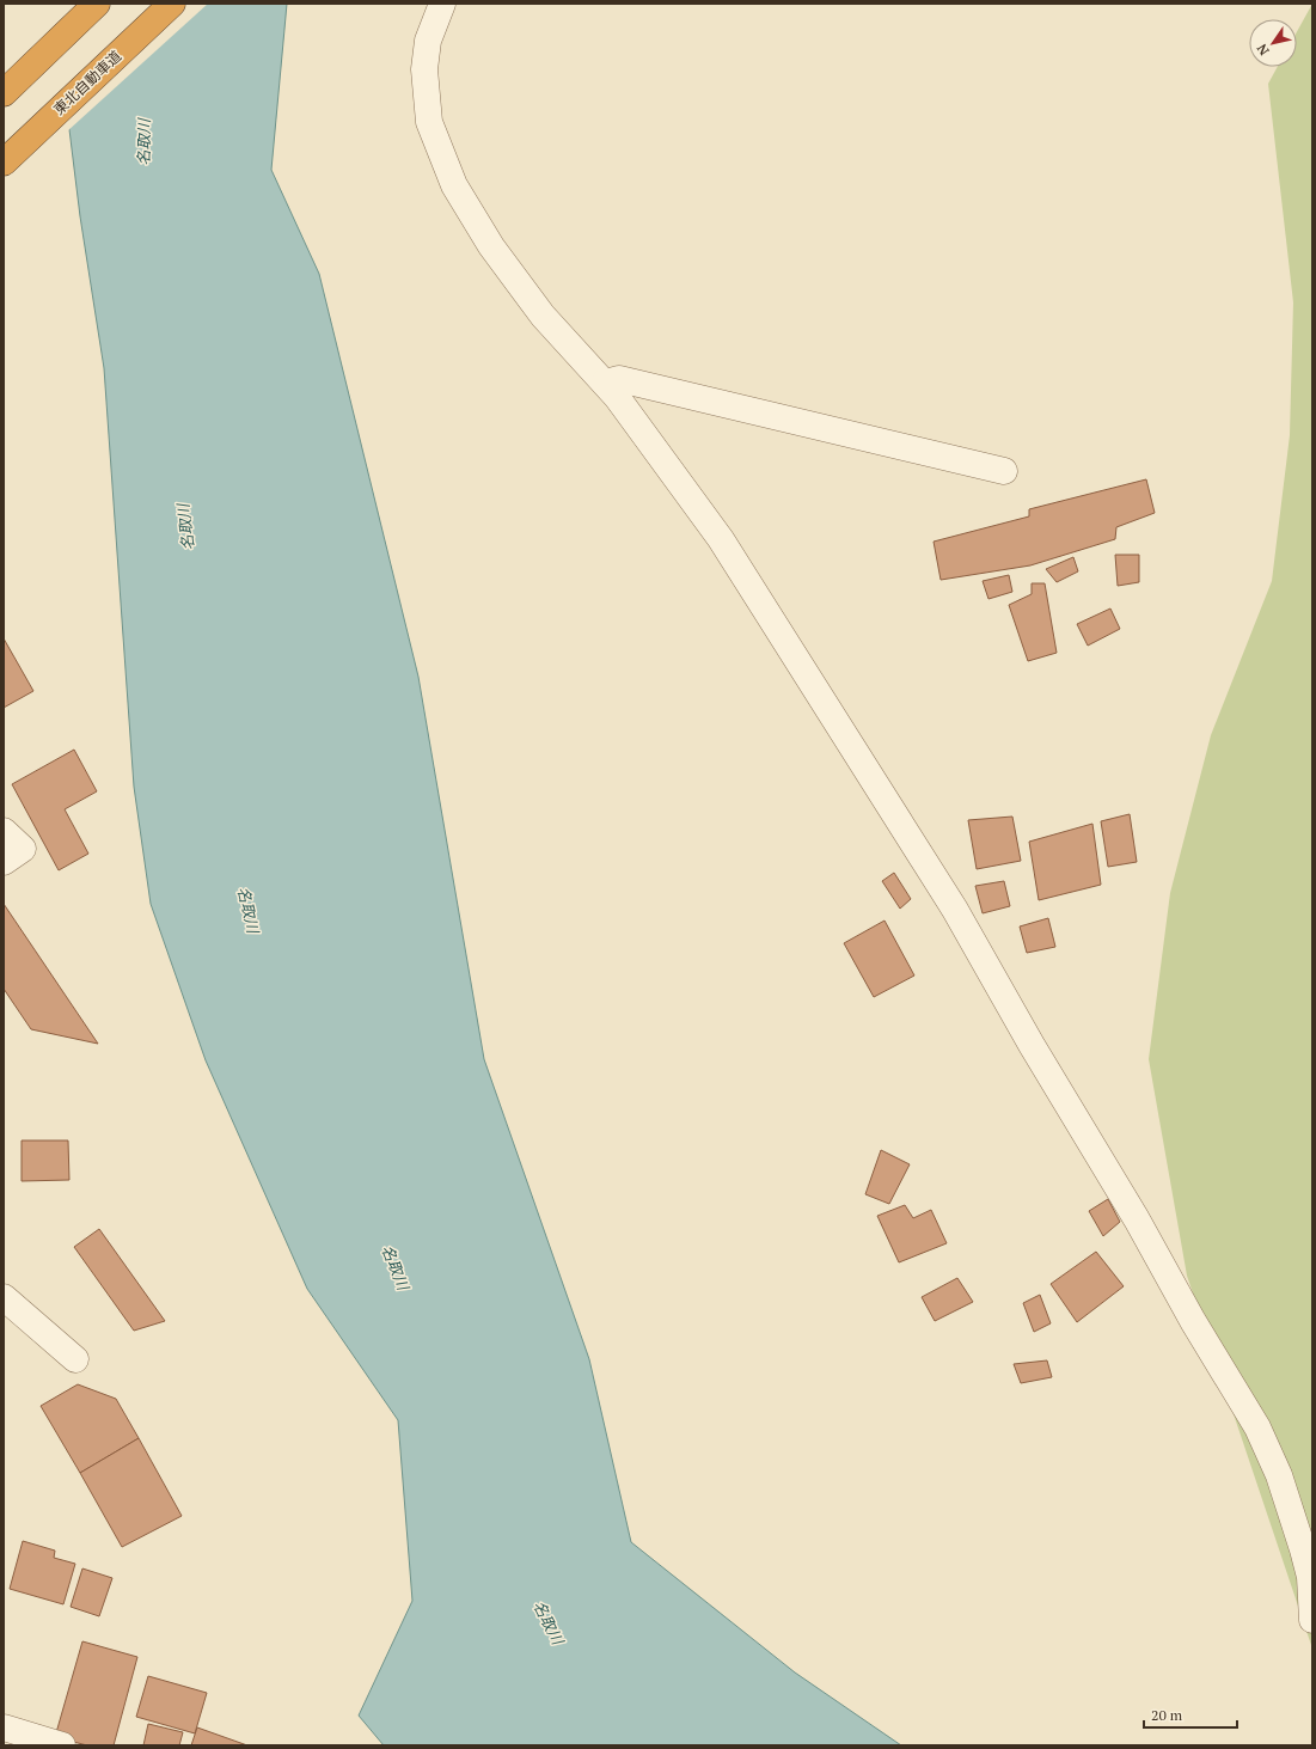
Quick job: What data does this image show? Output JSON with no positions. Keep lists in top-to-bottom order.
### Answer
{
  "streets": {
    "highway": ["東北自動車道"]
  },
  "water": ["名取川"],
  "scale_bar": "20 m",
  "north": "bottom left"
}
